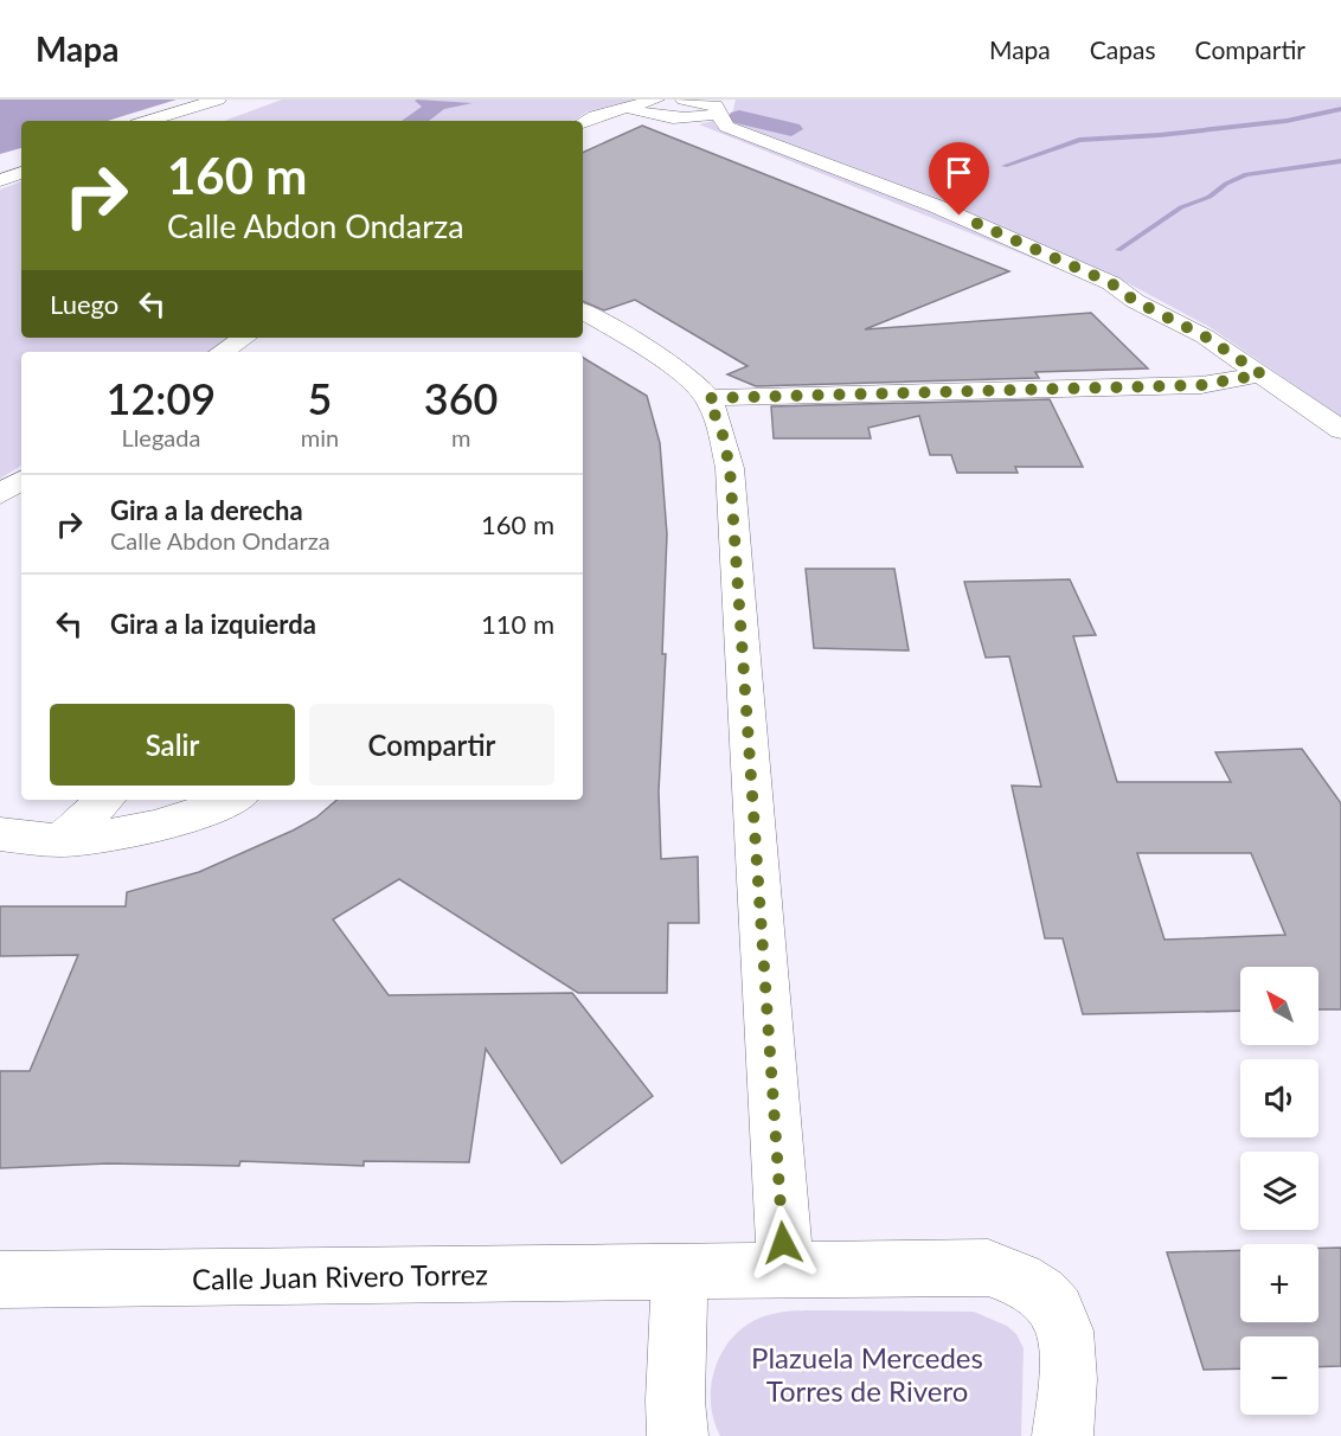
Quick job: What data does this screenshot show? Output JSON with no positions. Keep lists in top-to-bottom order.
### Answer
{
  "streets": {
    "main road": ["Calle Juan Rivero Torrez"]
  },
  "parks": ["Plazuela Mercedes Torres de Rivero"],
  "north": "top left",
  "page": {
    "header": "Mapa",
    "nav": ["Mapa", "Capas", "Compartir"],
    "turn": ["160 m", "Calle Abdon Ondarza"],
    "then": "Luego",
    "eta": [
      "12:09",
      "Llegada",
      "5",
      "min",
      "360",
      "m"
    ],
    "list": [
      {
        "name": "Gira a la derecha",
        "note": "Calle Abdon Ondarza",
        "value": "160 m"
      },
      {
        "name": "Gira a la izquierda",
        "value": "110 m"
      }
    ],
    "buttons": ["Salir", "Compartir"],
    "map_buttons": ["+", "−"]
  }
}
